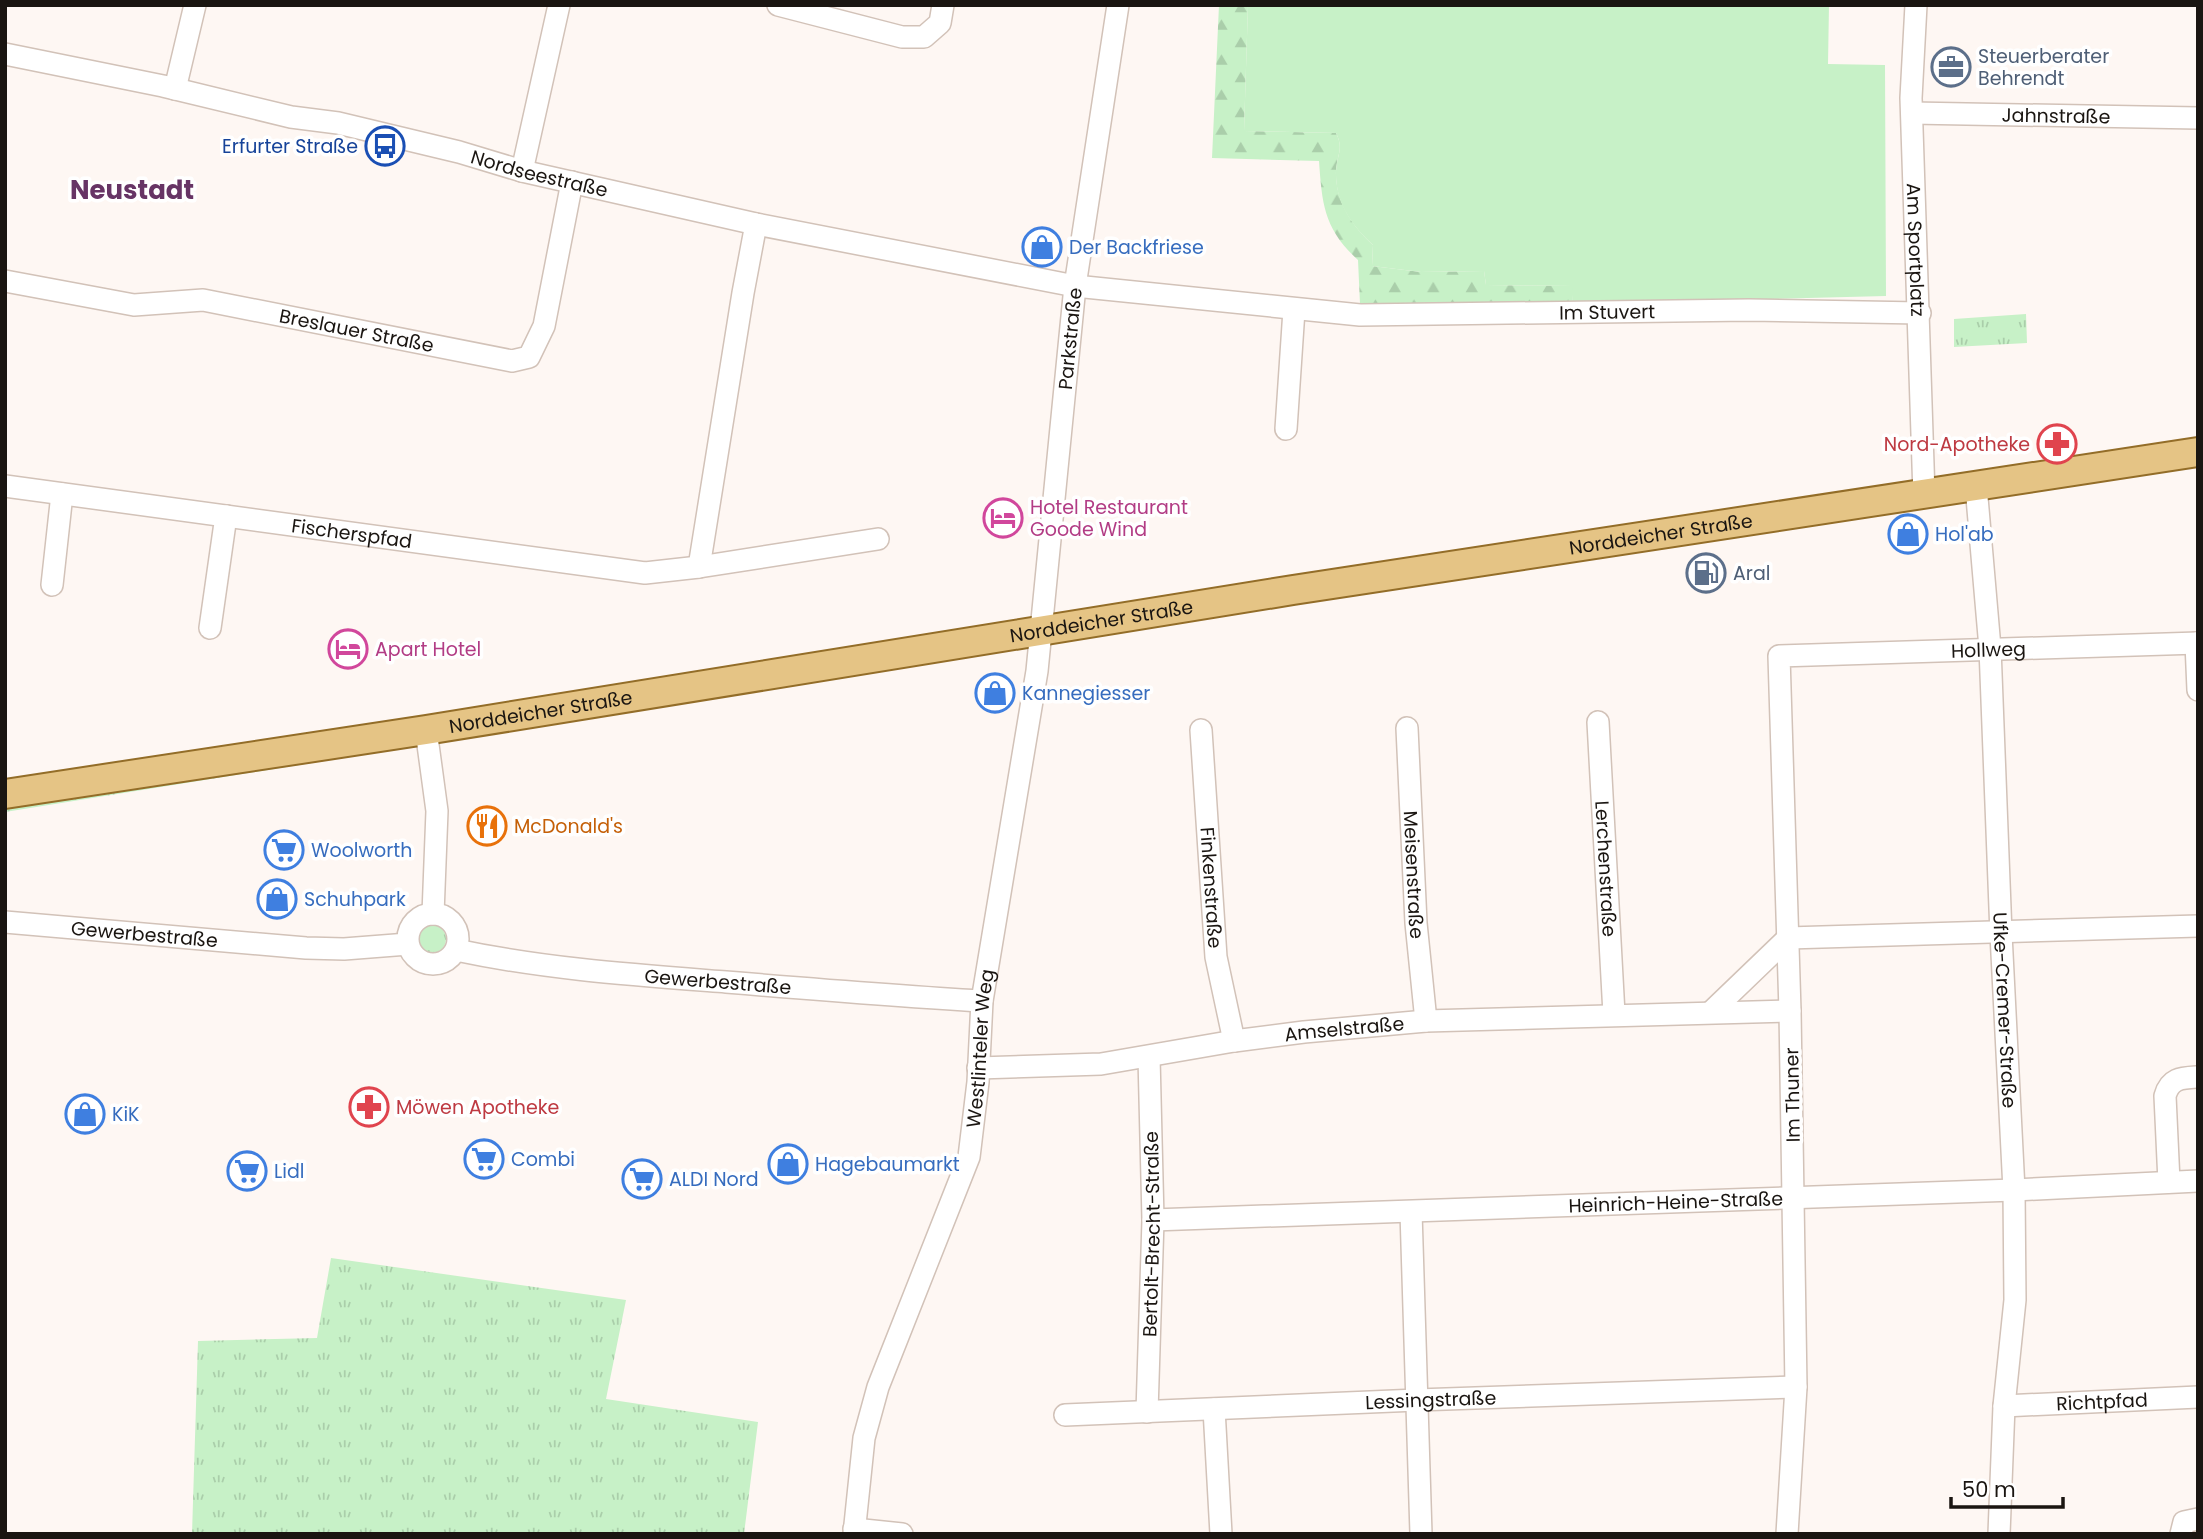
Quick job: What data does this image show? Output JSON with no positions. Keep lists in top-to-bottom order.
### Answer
{
  "streets": {
    "main road": ["Norddeicher Straße"],
    "street": [
      "Jahnstraße",
      "Nordseestraße",
      "Am Sportplatz",
      "Im Stuvert",
      "Breslauer Straße",
      "Parkstraße",
      "Fischerspfad",
      "Hollweg",
      "Lerchenstraße",
      "Meisenstraße",
      "Finkenstraße",
      "Gewerbestraße",
      "Ufke-Cremer-Straße",
      "Amselstraße",
      "Westlinteler Weg",
      "Im Thuner",
      "Heinrich-Heine-Straße",
      "Bertolt-Brecht-Straße",
      "Lessingstraße",
      "Richtpfad"
    ]
  },
  "crossings": [
    ["Jahnstraße", "Am Sportplatz"],
    ["Nordseestraße", "Im Stuvert"],
    ["Nordseestraße", "Breslauer Straße"],
    ["Nordseestraße", "Parkstraße"],
    ["Am Sportplatz", "Im Stuvert"],
    ["Am Sportplatz", "Norddeicher Straße"],
    ["Im Stuvert", "Parkstraße"],
    ["Parkstraße", "Norddeicher Straße"],
    ["Parkstraße", "Westlinteler Weg"],
    ["Norddeicher Straße", "Ufke-Cremer-Straße"],
    ["Norddeicher Straße", "Westlinteler Weg"],
    ["Hollweg", "Ufke-Cremer-Straße"],
    ["Hollweg", "Im Thuner"],
    ["Lerchenstraße", "Amselstraße"],
    ["Meisenstraße", "Amselstraße"],
    ["Finkenstraße", "Amselstraße"],
    ["Gewerbestraße", "Westlinteler Weg"],
    ["Ufke-Cremer-Straße", "Heinrich-Heine-Straße"],
    ["Ufke-Cremer-Straße", "Richtpfad"],
    ["Amselstraße", "Westlinteler Weg"],
    ["Amselstraße", "Im Thuner"],
    ["Amselstraße", "Bertolt-Brecht-Straße"],
    ["Im Thuner", "Heinrich-Heine-Straße"],
    ["Im Thuner", "Lessingstraße"],
    ["Heinrich-Heine-Straße", "Bertolt-Brecht-Straße"],
    ["Bertolt-Brecht-Straße", "Lessingstraße"]
  ],
  "districts": ["Neustadt"],
  "places": {
    "office": ["Steuerberater Behrendt"],
    "bus stop": ["Erfurter Straße"],
    "shop": [
      "Der Backfriese",
      "Hol'ab",
      "Kannegiesser",
      "Schuhpark",
      "KiK",
      "Hagebaumarkt"
    ],
    "pharmacy": ["Nord-Apotheke", "Möwen Apotheke"],
    "hotel": ["Hotel Restaurant Goode Wind", "Apart Hotel"],
    "fuel station": ["Aral"],
    "restaurant": ["McDonald's"],
    "supermarket": [
      "Woolworth",
      "Combi",
      "Lidl",
      "ALDI Nord"
    ]
  },
  "scale_bar": "50 m"
}
